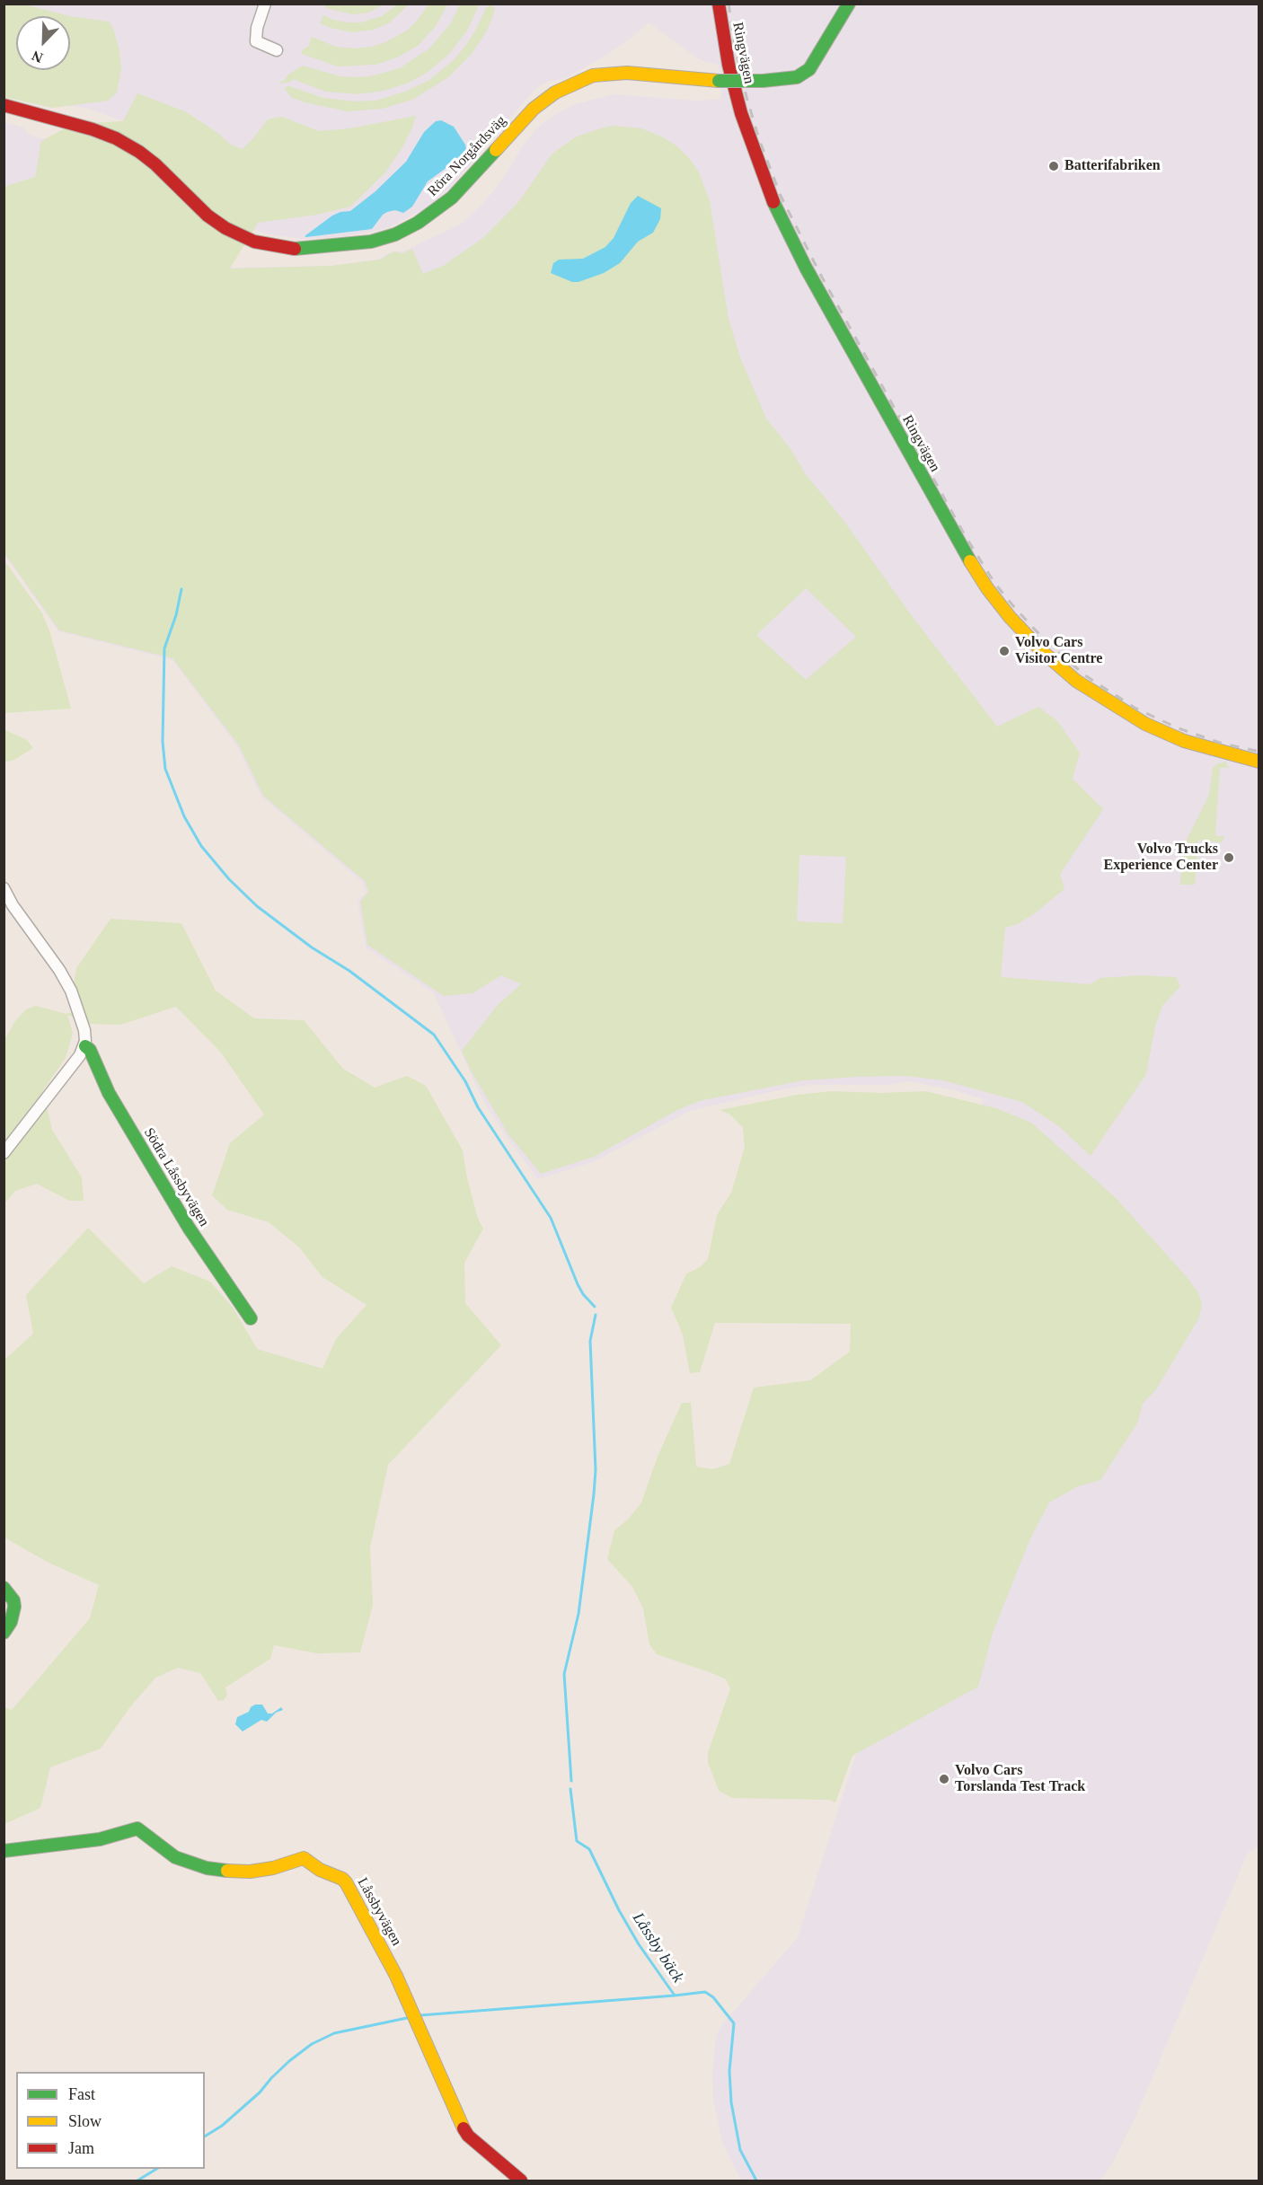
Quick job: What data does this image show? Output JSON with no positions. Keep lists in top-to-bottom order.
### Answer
{
  "streets": {
    "street": [
      "Ringvägen",
      "Röra Norgårdsväg",
      "Södra Låssbyvägen",
      "Låssbyvägen"
    ]
  },
  "water": ["Låssby bäck"],
  "places": [
    "Batterifabriken",
    "Volvo Cars Visitor Centre",
    "Volvo Trucks Experience Center",
    "Volvo Cars Torslanda Test Track"
  ],
  "legend": ["Fast", "Slow", "Jam"],
  "north": "bottom left"
}
